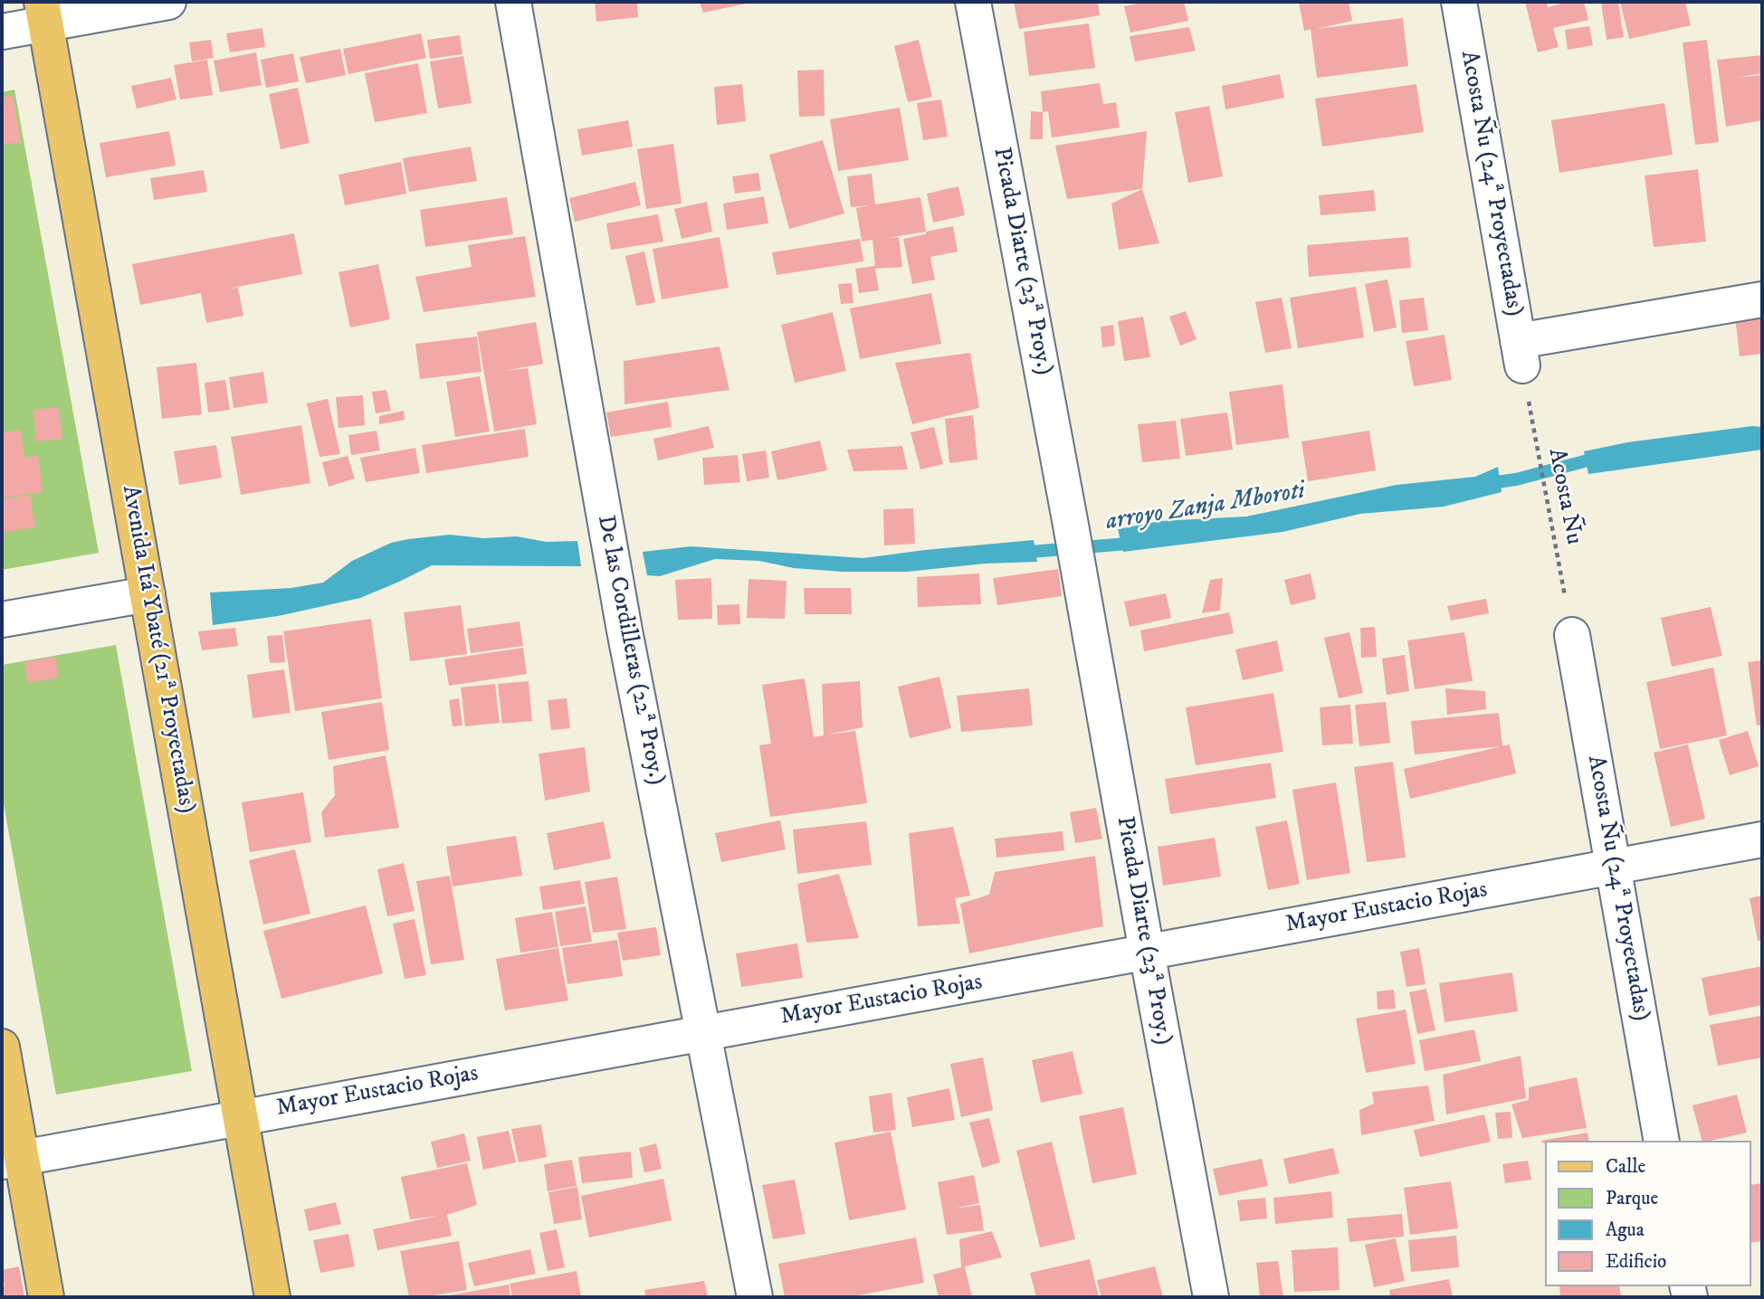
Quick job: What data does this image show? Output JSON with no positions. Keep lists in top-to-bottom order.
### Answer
{
  "streets": {
    "main road": ["Avenida Itá Ybaté (21ª Proyectadas)"],
    "street": [
      "Acosta Ñu (24ª Proyectadas)",
      "Picada Diarte (23ª Proy.)",
      "De las Cordilleras (22ª Proy.)",
      "Mayor Eustacio Rojas"
    ],
    "path": ["Acosta Ñu"]
  },
  "crossings": [
    ["Acosta Ñu (24ª Proyectadas)", "Acosta Ñu"],
    ["Acosta Ñu (24ª Proyectadas)", "Mayor Eustacio Rojas"],
    ["Picada Diarte (23ª Proy.)", "Mayor Eustacio Rojas"],
    ["Avenida Itá Ybaté (21ª Proyectadas)", "Mayor Eustacio Rojas"],
    ["De las Cordilleras (22ª Proy.)", "Mayor Eustacio Rojas"]
  ],
  "water": ["arroyo Zanja Mboroti"],
  "legend": [
    "Calle",
    "Parque",
    "Agua",
    "Edificio"
  ]
}
